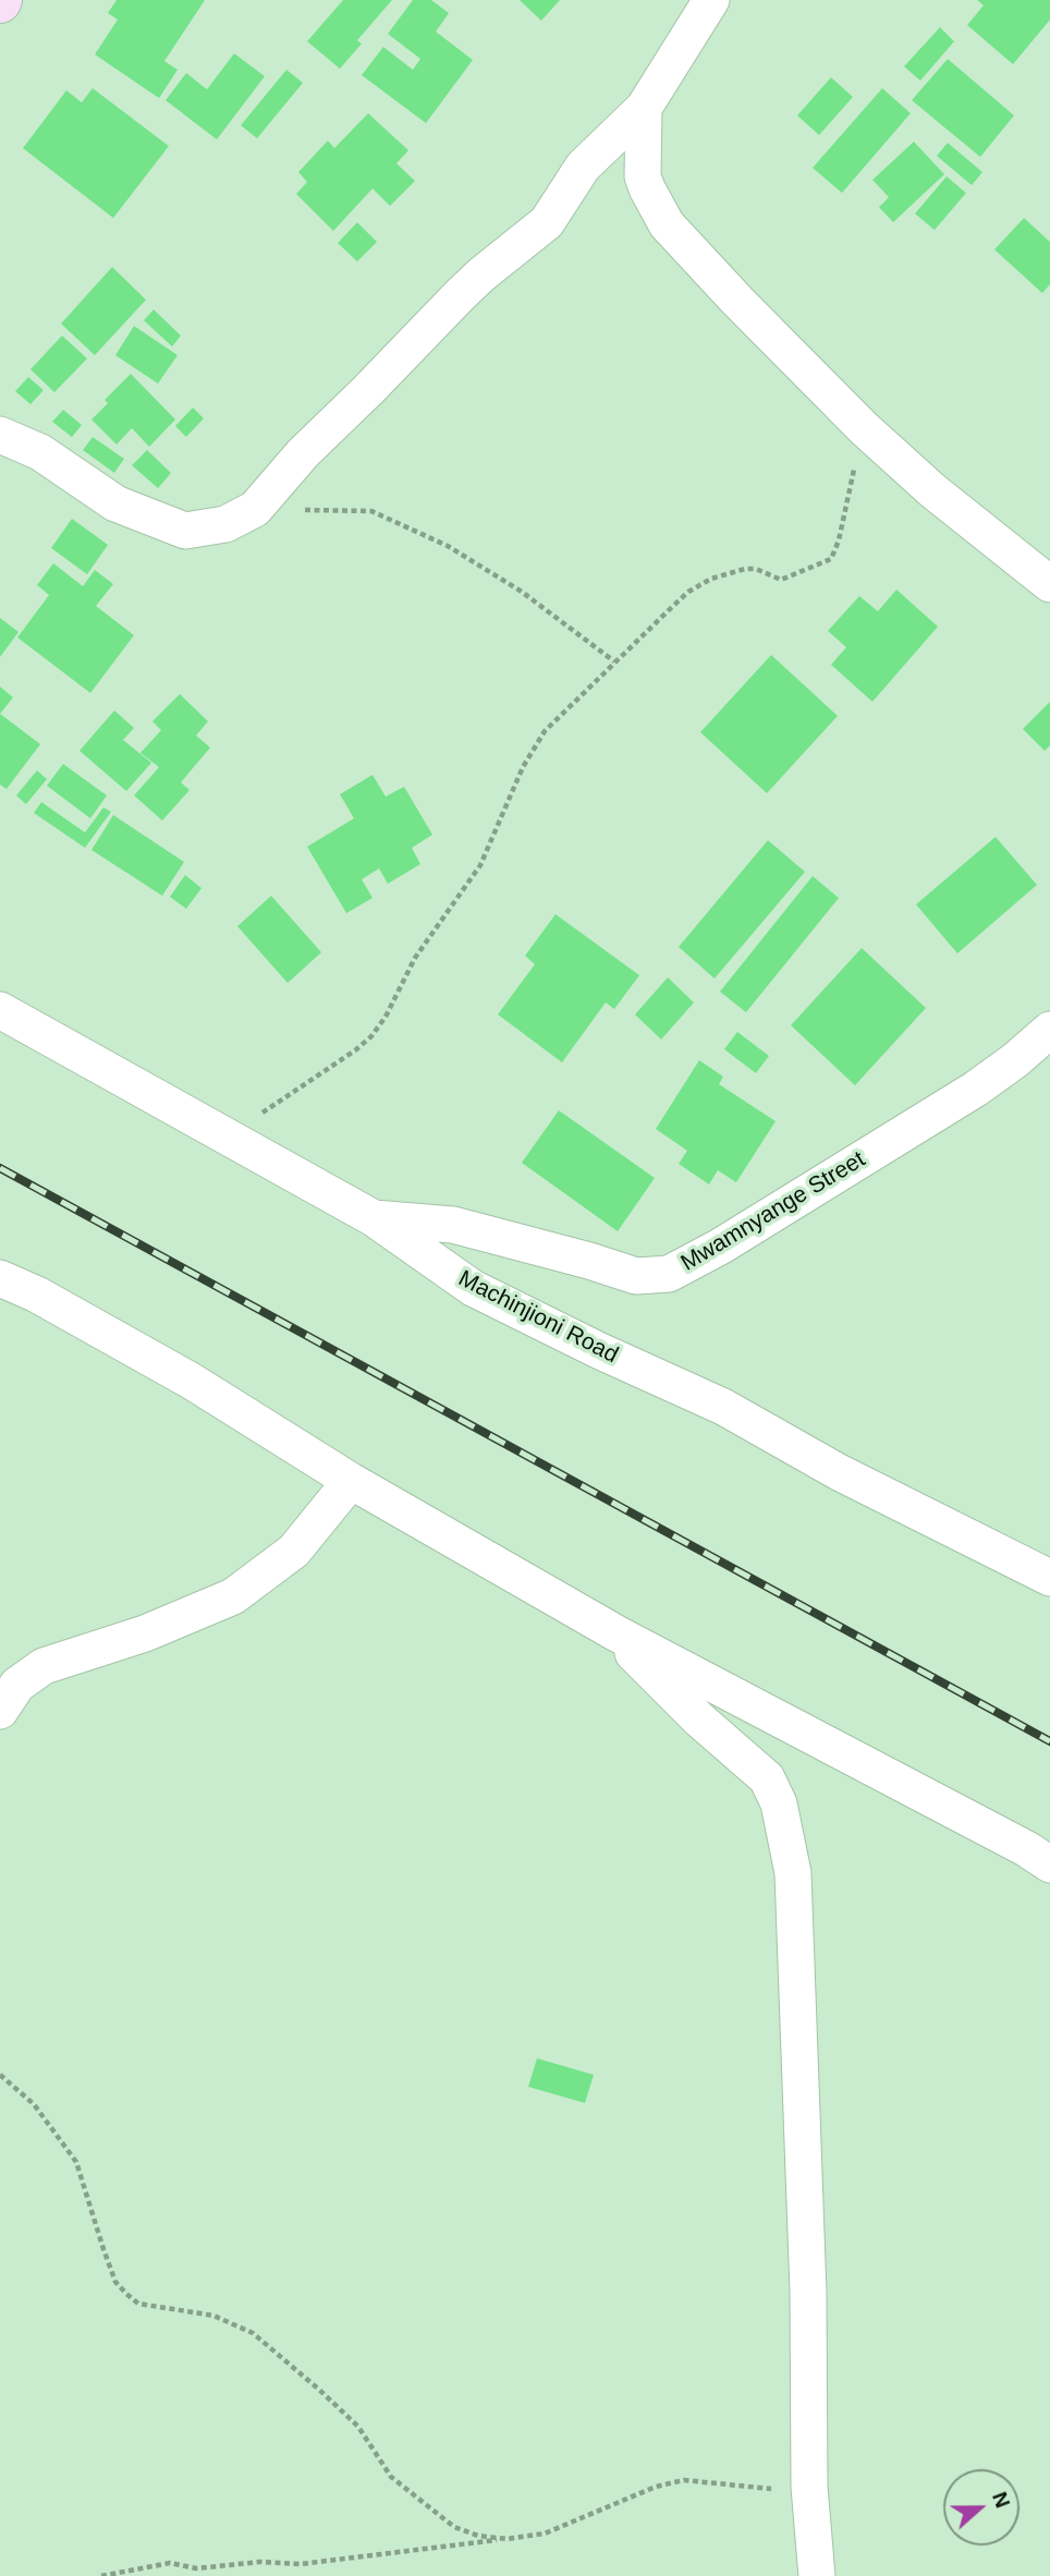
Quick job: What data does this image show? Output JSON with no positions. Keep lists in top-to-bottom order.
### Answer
{
  "streets": {
    "street": ["Mwamnyange Street", "Machinjioni Road"]
  },
  "crossings": [
    ["Mwamnyange Street", "Machinjioni Road"]
  ],
  "north": "right"
}
